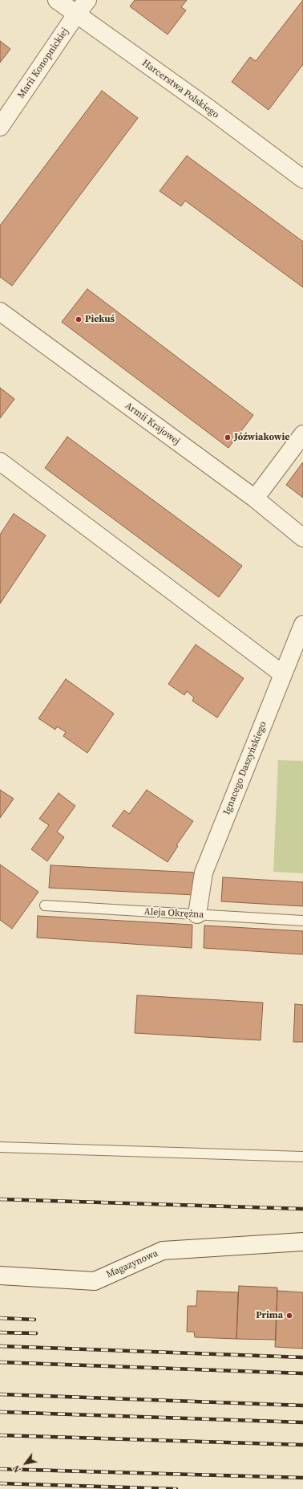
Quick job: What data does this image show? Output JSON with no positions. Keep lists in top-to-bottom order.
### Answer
{
  "streets": {
    "street": [
      "Marii Konopnickiej",
      "Harcerstwa Polskiego",
      "Armii Krajowej",
      "Ignacego Daszyńskiego",
      "Magazynowa"
    ],
    "lane": ["Aleja Okrężna"]
  },
  "crossings": [
    ["Marii Konopnickiej", "Harcerstwa Polskiego"],
    ["Ignacego Daszyńskiego", "Aleja Okrężna"]
  ],
  "places": ["Piekuś", "Jóźwiakowie", "Prima"],
  "north": "bottom left"
}
